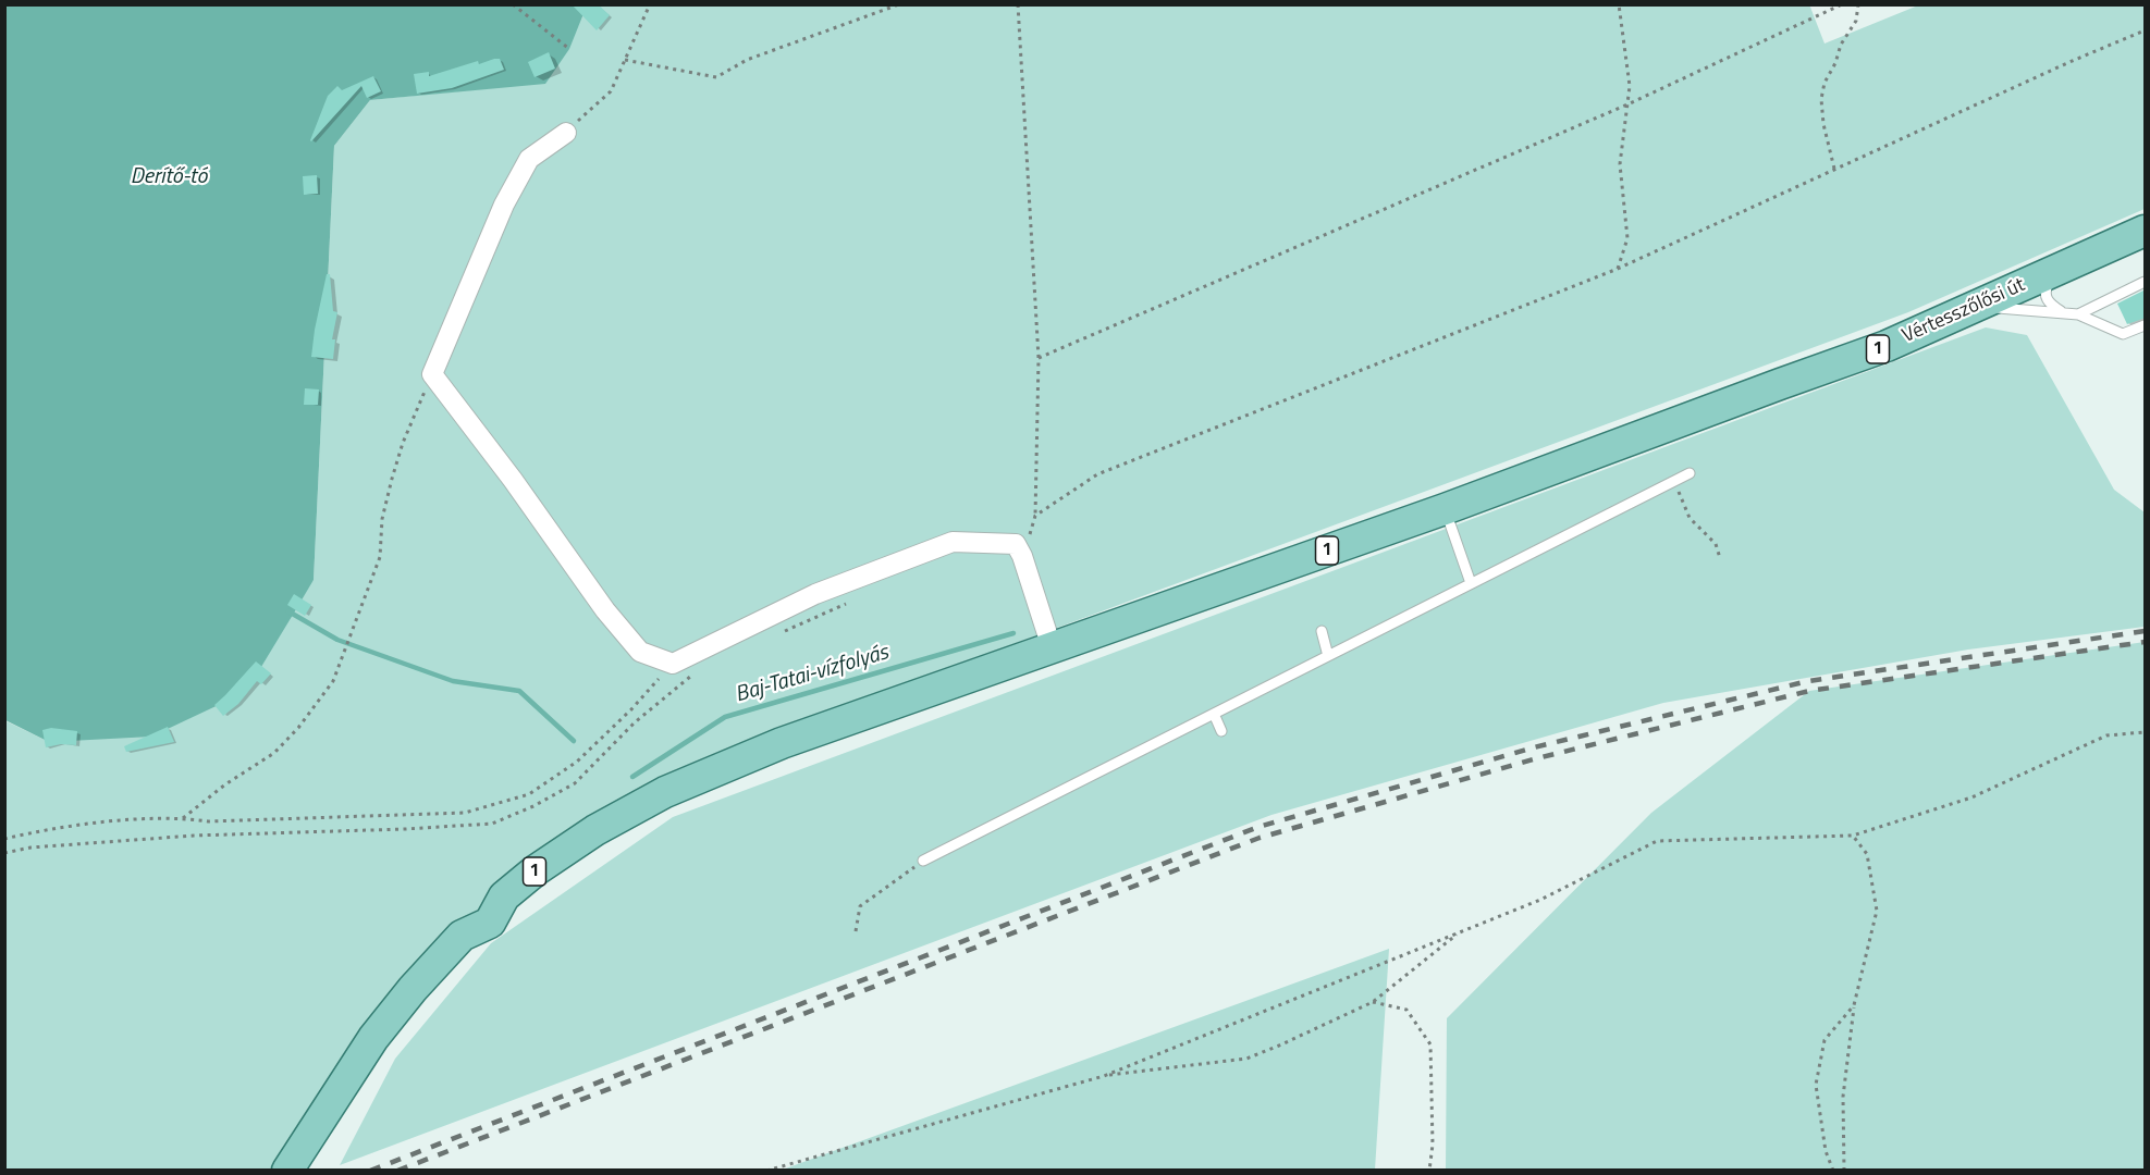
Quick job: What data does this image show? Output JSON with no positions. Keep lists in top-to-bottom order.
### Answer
{
  "streets": {
    "main road": ["Vértesszőlősi út", "1"]
  },
  "crossings": [
    ["Vértesszőlősi út", "1"]
  ],
  "water": ["Derítő-tó", "Baj-Tatai-vízfolyás"]
}
